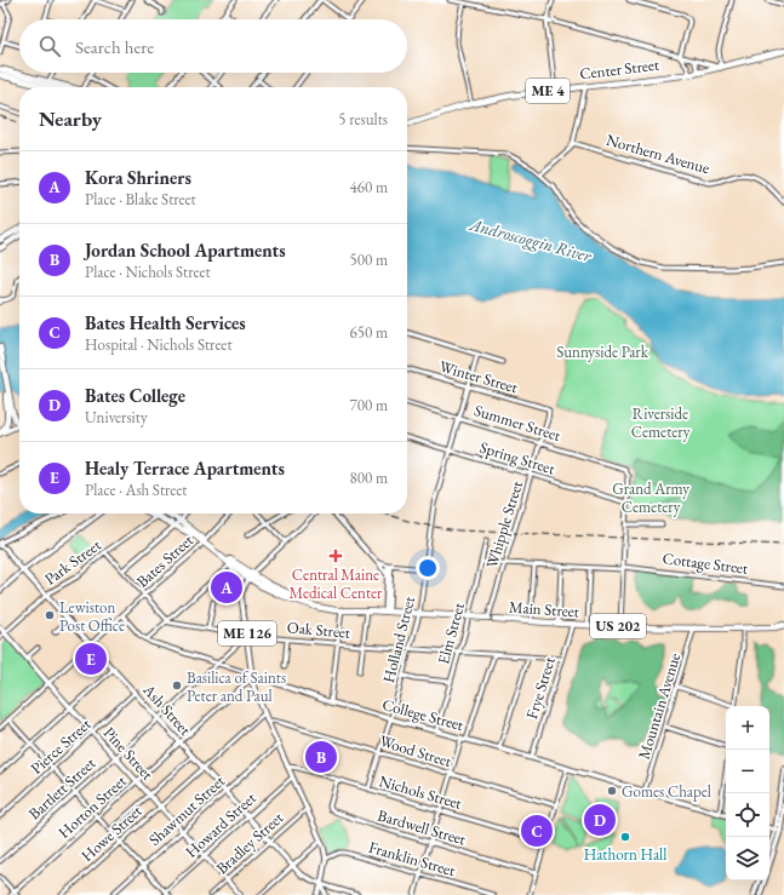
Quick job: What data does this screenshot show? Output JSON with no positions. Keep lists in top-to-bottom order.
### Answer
{
  "streets": {
    "highway": [
      "Center Street",
      "ME 4",
      "Main Street",
      "US 202"
    ],
    "main road": [
      "ME 126",
      "Ash Street",
      "College Street",
      "Pine Street"
    ],
    "street": [
      "Northern Avenue",
      "Winter Street",
      "Summer Street",
      "Spring Street",
      "Whipple Street",
      "Bates Street",
      "Park Street",
      "Cottage Street",
      "Oak Street",
      "Elm Street",
      "Holland Street",
      "Frye Street",
      "Mountain Avenue",
      "Pierce Street",
      "Wood Street",
      "Bartlett Street",
      "Nichols Street",
      "Horton Street",
      "Shawmut Street",
      "Howard Street",
      "Bardwell Street",
      "Howe Street",
      "Bradley Street",
      "Franklin Street"
    ]
  },
  "crossings": [
    ["Winter Street", "Whipple Street"],
    ["Winter Street", "Holland Street"],
    ["Summer Street", "Spring Street"],
    ["Summer Street", "Whipple Street"],
    ["Summer Street", "Holland Street"],
    ["Spring Street", "Whipple Street"],
    ["Spring Street", "Holland Street"],
    ["Whipple Street", "Cottage Street"],
    ["Whipple Street", "Main Street"],
    ["Bates Street", "Main Street"],
    ["Bates Street", "Ash Street"],
    ["Bates Street", "College Street"],
    ["Bates Street", "Pine Street"],
    ["Park Street", "Main Street"],
    ["Park Street", "Ash Street"],
    ["Park Street", "Pine Street"],
    ["Cottage Street", "Elm Street"],
    ["Main Street", "Elm Street"],
    ["Main Street", "Holland Street"],
    ["Main Street", "Frye Street"],
    ["Main Street", "Mountain Avenue"],
    ["Oak Street", "ME 126"],
    ["Oak Street", "Elm Street"],
    ["Oak Street", "Holland Street"],
    ["Oak Street", "Frye Street"],
    ["Oak Street", "Bartlett Street"],
    ["ME 126", "Ash Street"],
    ["ME 126", "College Street"],
    ["ME 126", "Wood Street"],
    ["ME 126", "Bartlett Street"],
    ["ME 126", "Nichols Street"],
    ["ME 126", "Horton Street"],
    ["ME 126", "Shawmut Street"],
    ["ME 126", "Howard Street"],
    ["ME 126", "Howe Street"],
    ["ME 126", "Bradley Street"],
    ["ME 126", "Franklin Street"],
    ["Elm Street", "College Street"],
    ["Holland Street", "College Street"],
    ["Holland Street", "Wood Street"],
    ["Holland Street", "Nichols Street"],
    ["Frye Street", "College Street"],
    ["Mountain Avenue", "College Street"],
    ["Ash Street", "Pierce Street"],
    ["Ash Street", "Bartlett Street"],
    ["Ash Street", "Horton Street"],
    ["Ash Street", "Shawmut Street"],
    ["Ash Street", "Howard Street"],
    ["Ash Street", "Howe Street"],
    ["Ash Street", "Bradley Street"],
    ["College Street", "Bartlett Street"],
    ["College Street", "Horton Street"],
    ["Pierce Street", "Pine Street"],
    ["Pine Street", "Bartlett Street"],
    ["Pine Street", "Horton Street"],
    ["Pine Street", "Shawmut Street"],
    ["Pine Street", "Howard Street"],
    ["Pine Street", "Howe Street"],
    ["Pine Street", "Bradley Street"],
    ["Nichols Street", "Bardwell Street"]
  ],
  "water": ["Androscoggin River"],
  "parks": ["Sunnyside Park", "Riverside Cemetery", "Grand Army Cemetery"],
  "places": {
    "health": ["Central Maine Medical Center"],
    "other": [
      "Lewiston Post Office",
      "Basilica of Saints Peter and Paul",
      "Gomes Chapel",
      "Hathorn Hall"
    ]
  },
  "page": {
    "search": "Search here",
    "heading": ["Nearby", "5 results"],
    "list": [
      {
        "mark": "A",
        "name": "Kora Shriners",
        "note": "Place · Blake Street",
        "value": "460 m"
      },
      {
        "mark": "B",
        "name": "Jordan School Apartments",
        "note": "Place · Nichols Street",
        "value": "500 m"
      },
      {
        "mark": "C",
        "name": "Bates Health Services",
        "note": "Hospital · Nichols Street",
        "value": "650 m"
      },
      {
        "mark": "D",
        "name": "Bates College",
        "note": "University",
        "value": "700 m"
      },
      {
        "mark": "E",
        "name": "Healy Terrace Apartments",
        "note": "Place · Ash Street",
        "value": "800 m"
      }
    ],
    "pins": [
      "A",
      "E",
      "B",
      "D",
      "C"
    ],
    "map_buttons": ["+", "−"]
  }
}
